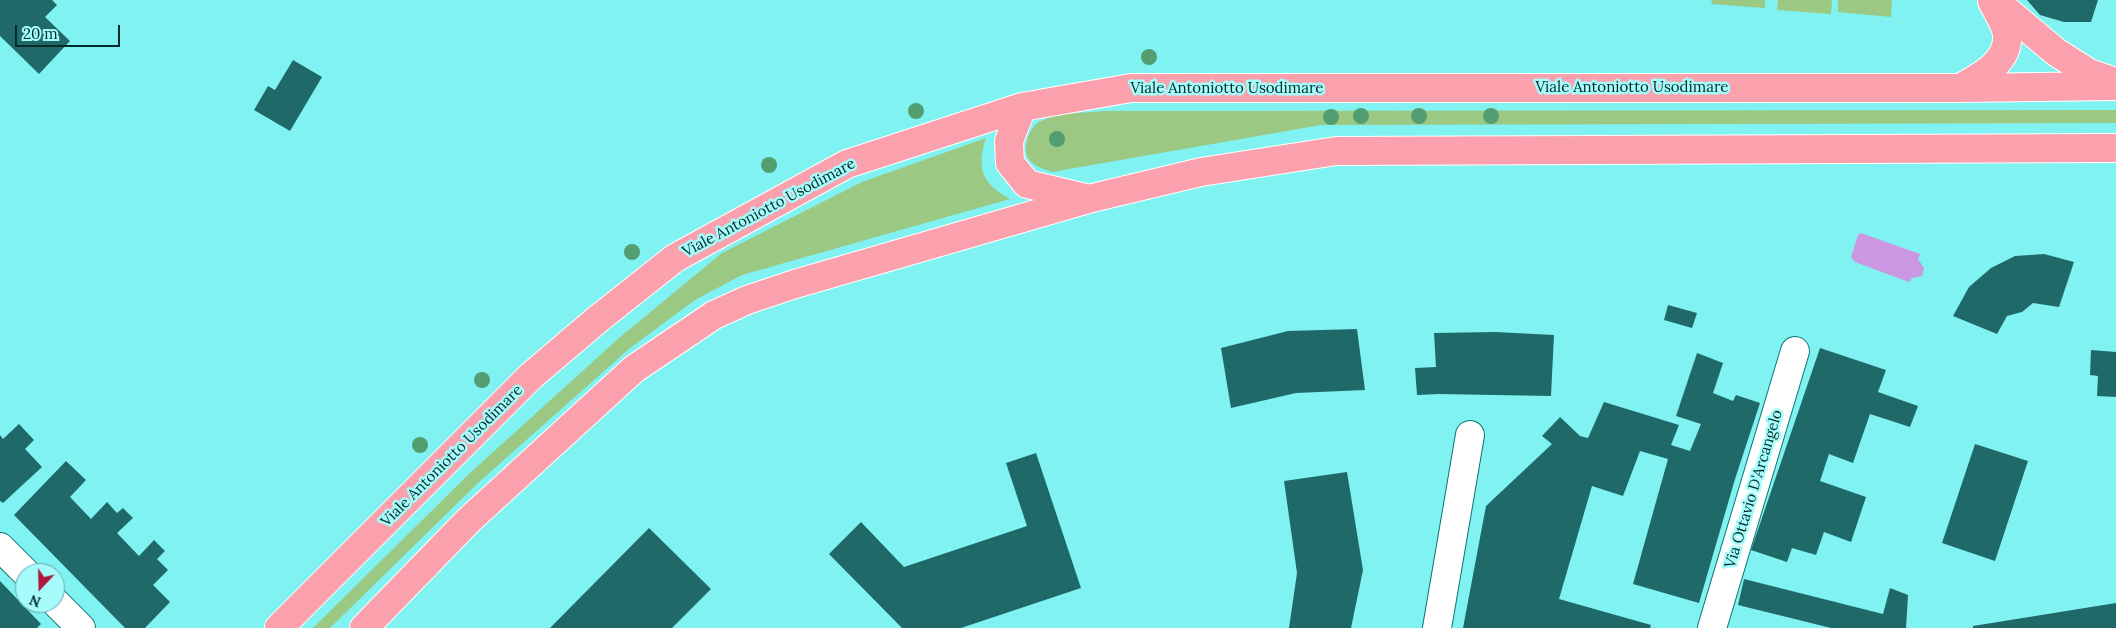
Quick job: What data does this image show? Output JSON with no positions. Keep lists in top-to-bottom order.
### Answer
{
  "streets": {
    "main road": ["Viale Antoniotto Usodimare"],
    "street": ["Via Ottavio D'Arcangelo"]
  },
  "scale_bar": "20 m",
  "north": "bottom"
}
